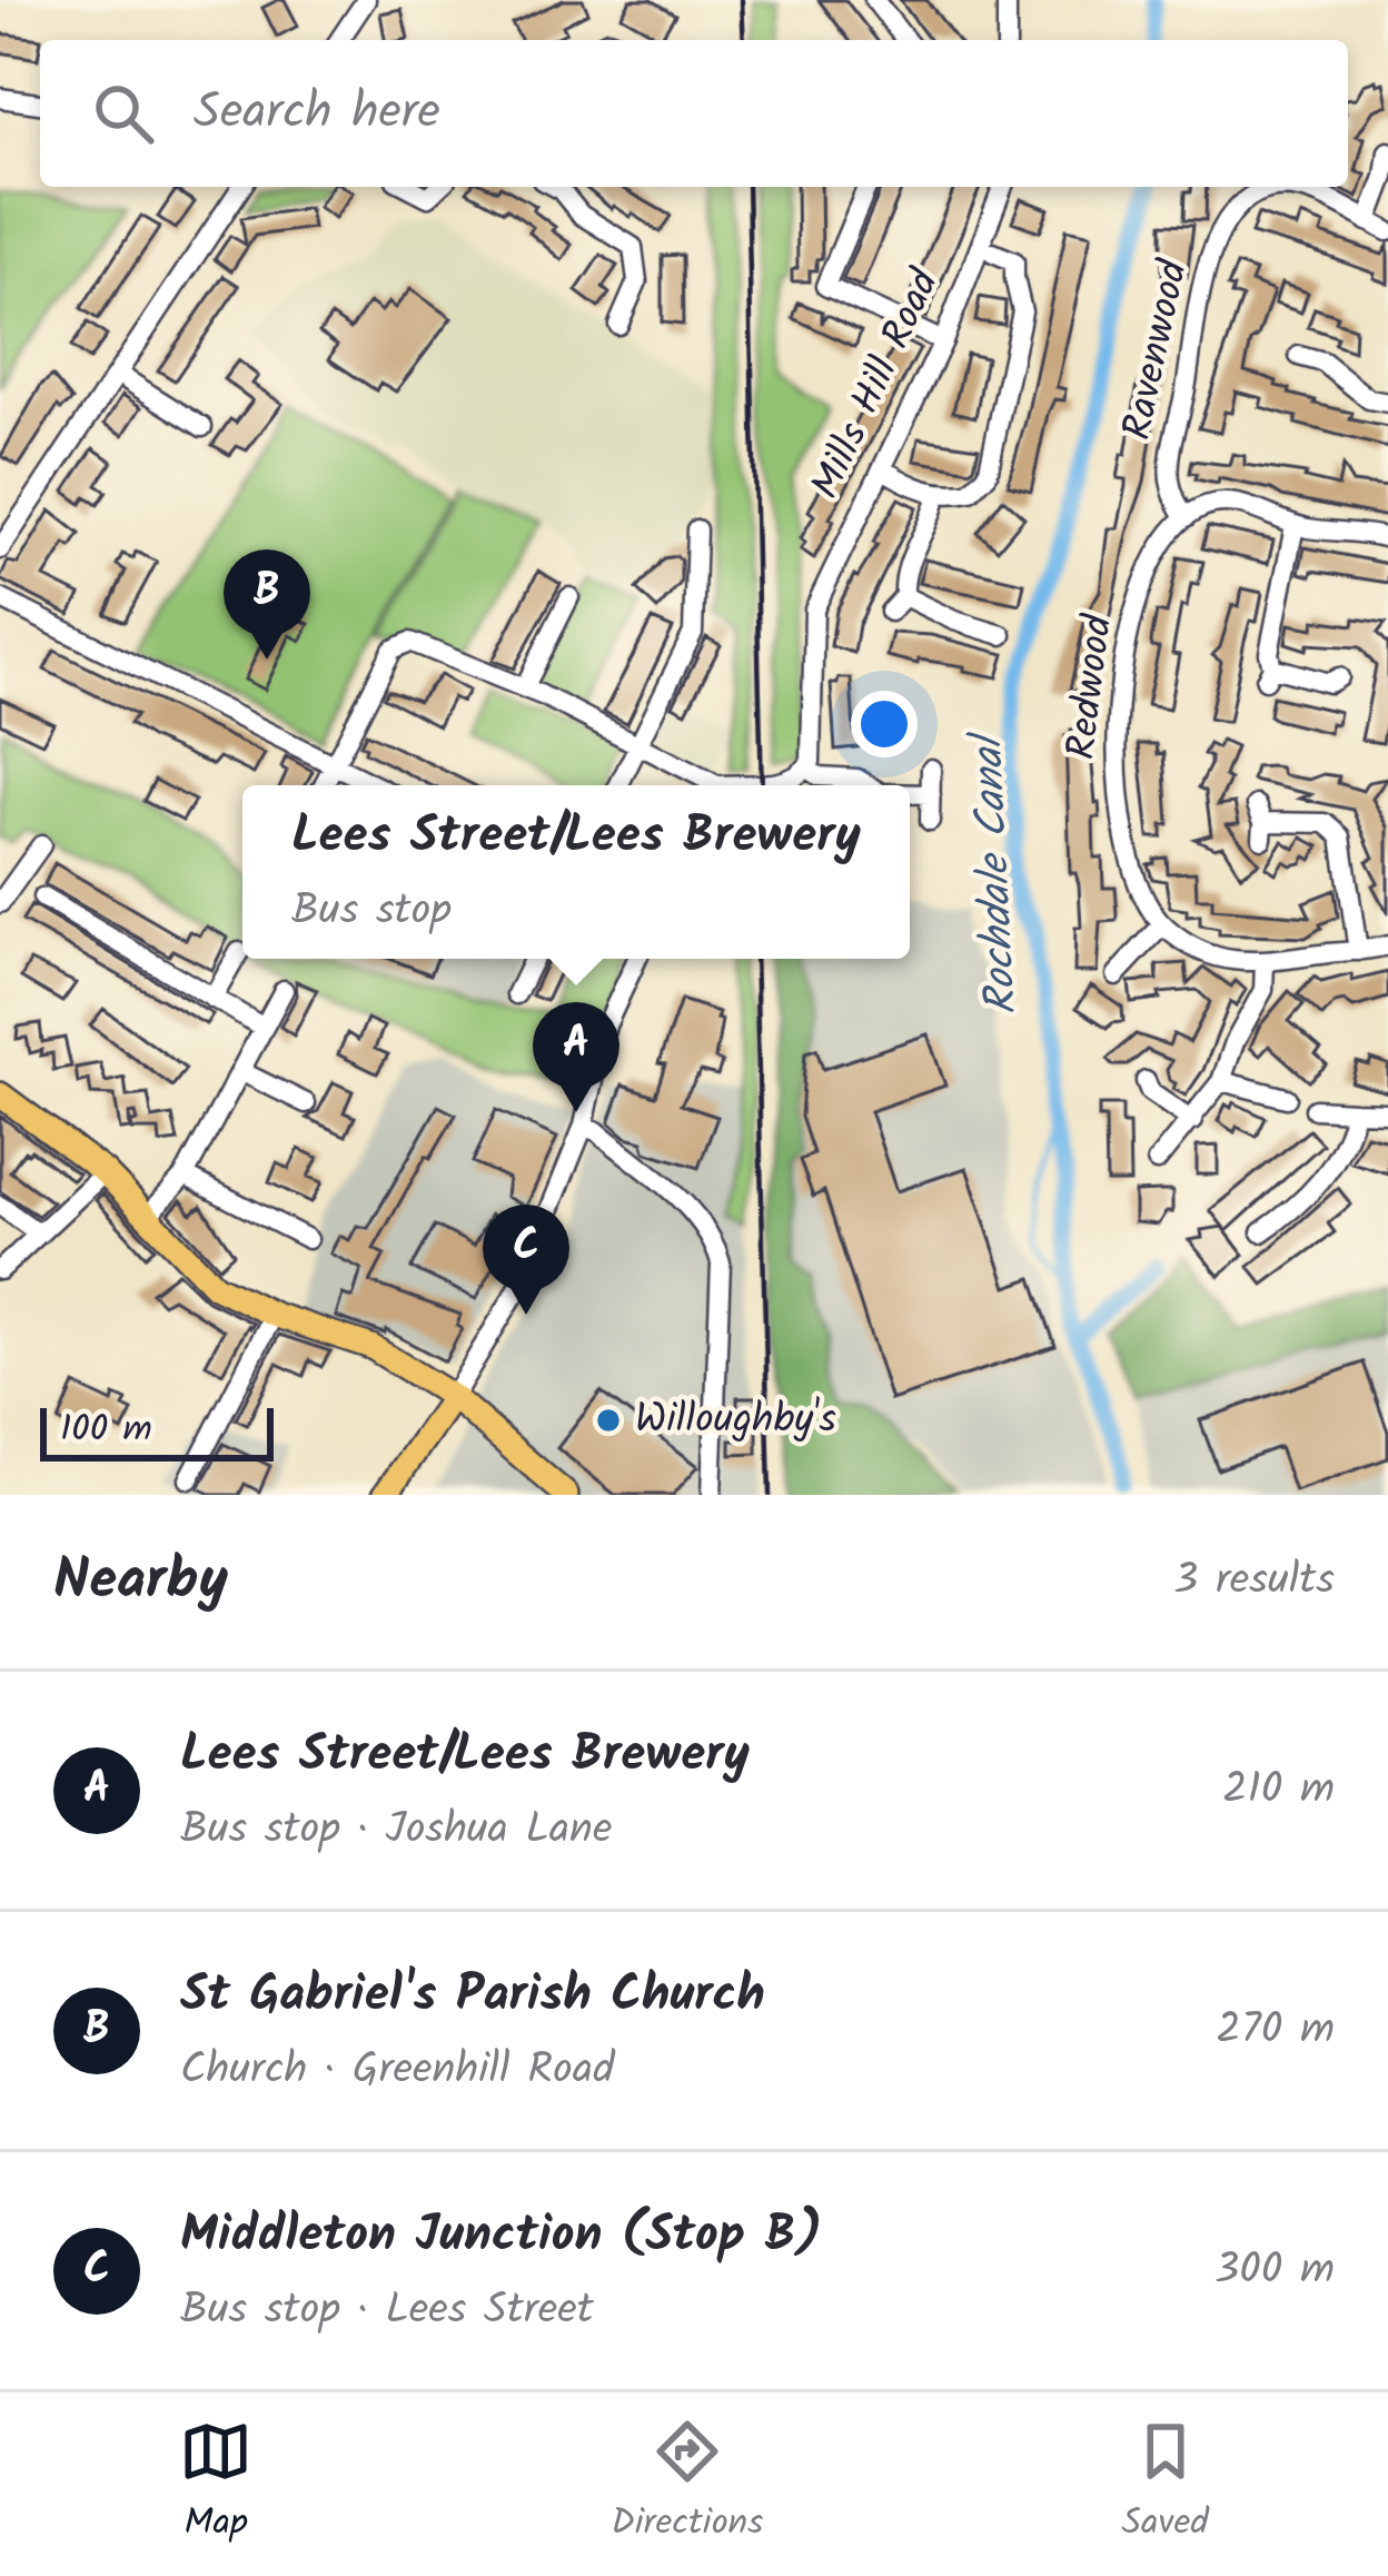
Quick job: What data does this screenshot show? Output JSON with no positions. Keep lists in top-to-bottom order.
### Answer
{
  "streets": {
    "street": ["Ravenwood", "Mills Hill Road", "Redwood"]
  },
  "crossings": [
    ["Ravenwood", "Redwood"]
  ],
  "water": ["Rochdale Canal"],
  "places": ["Willoughby's"],
  "scale_bar": "100 m",
  "page": {
    "search": "Search here",
    "pins": ["B", "A", "C"],
    "popup": ["Lees Street/Lees Brewery", "Bus stop"],
    "scale": "100 m",
    "heading": ["Nearby", "3 results"],
    "list": [
      {
        "mark": "A",
        "name": "Lees Street/Lees Brewery",
        "note": "Bus stop · Joshua Lane",
        "value": "210 m"
      },
      {
        "mark": "B",
        "name": "St Gabriel's Parish Church",
        "note": "Church · Greenhill Road",
        "value": "270 m"
      },
      {
        "mark": "C",
        "name": "Middleton Junction (Stop B)",
        "note": "Bus stop · Lees Street",
        "value": "300 m"
      }
    ],
    "nav": ["Map", "Directions", "Saved"]
  }
}
